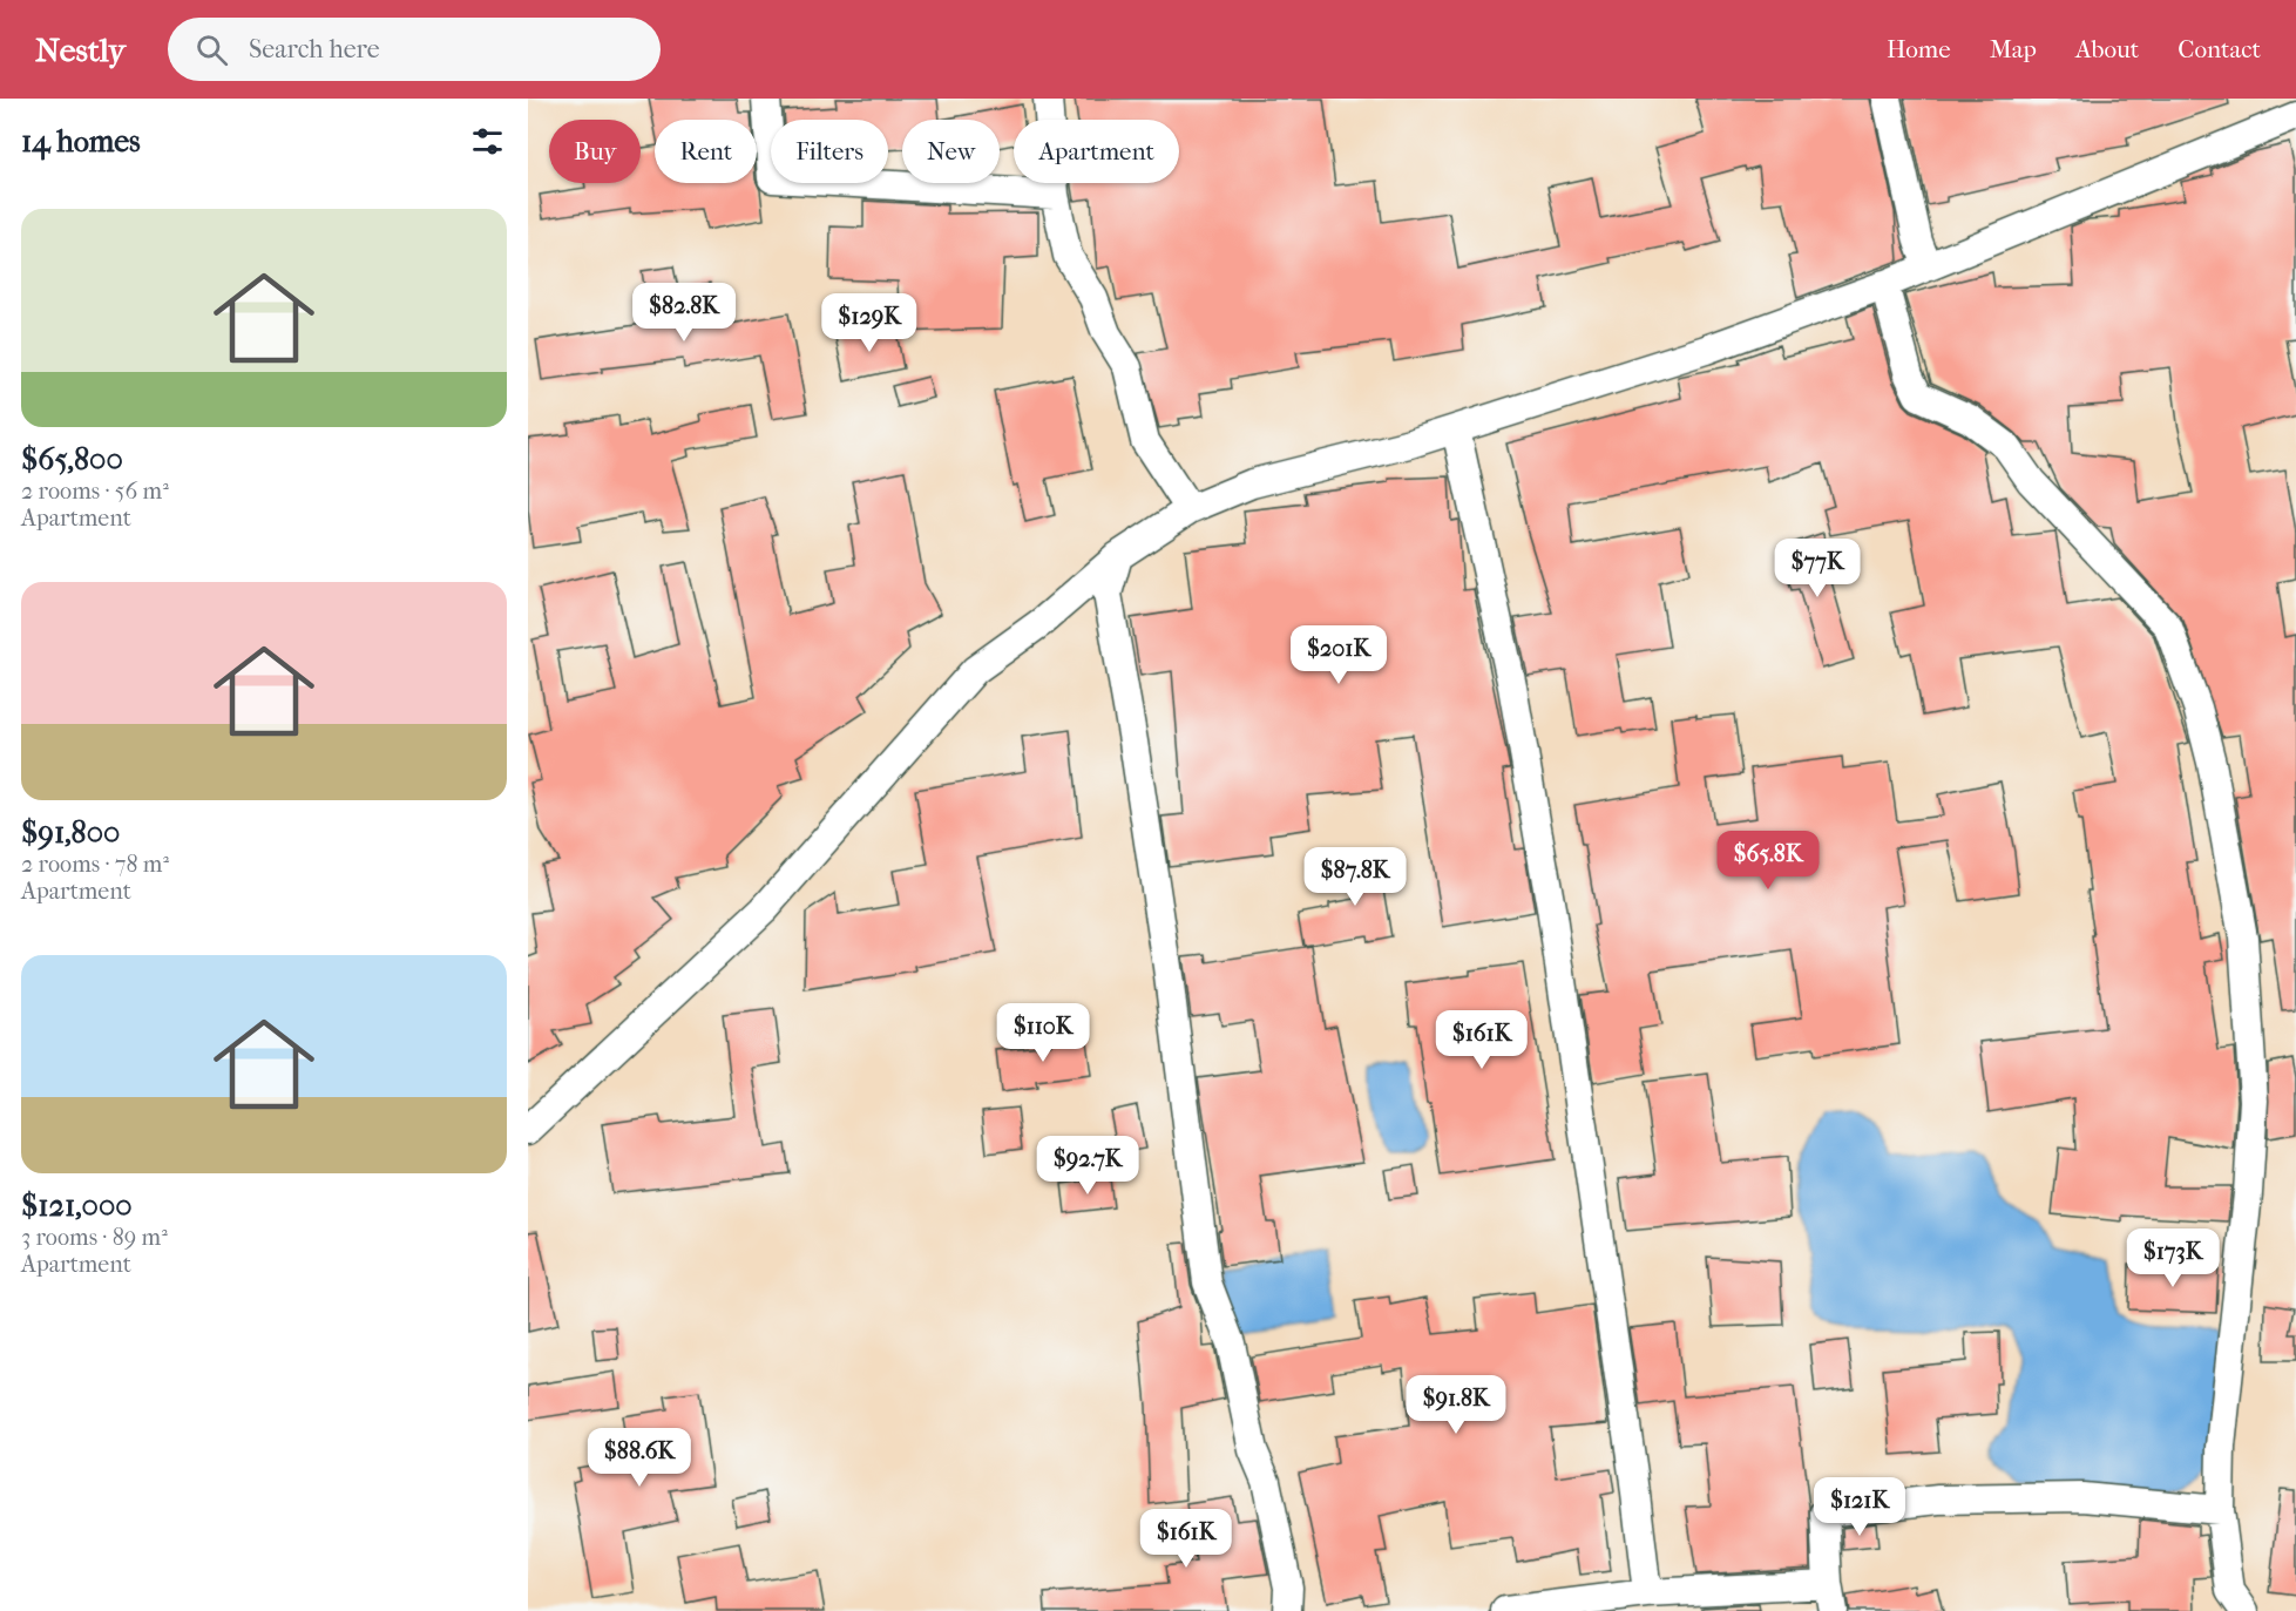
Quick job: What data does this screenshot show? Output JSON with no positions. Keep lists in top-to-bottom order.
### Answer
{
  "page": {
    "header": "Nestly",
    "search": "Search here",
    "nav": [
      "Home",
      "Map",
      "About",
      "Contact"
    ],
    "heading": "14 homes",
    "chip": [
      "Buy",
      "Rent",
      "Filters",
      "New",
      "Apartment"
    ],
    "list": [
      {
        "name": "$65,800",
        "note": "2 rooms · 56 m² · Apartment"
      },
      {
        "name": "$91,800",
        "note": "2 rooms · 78 m² · Apartment"
      },
      {
        "name": "$121,000",
        "note": "3 rooms · 89 m² · Apartment"
      }
    ],
    "price": [
      "$82.8K",
      "$129K",
      "$77K",
      "$201K",
      "$65.8K",
      "$87.8K",
      "$110K",
      "$161K",
      "$92.7K",
      "$173K",
      "$91.8K",
      "$88.6K",
      "$121K",
      "$161K"
    ]
  }
}
